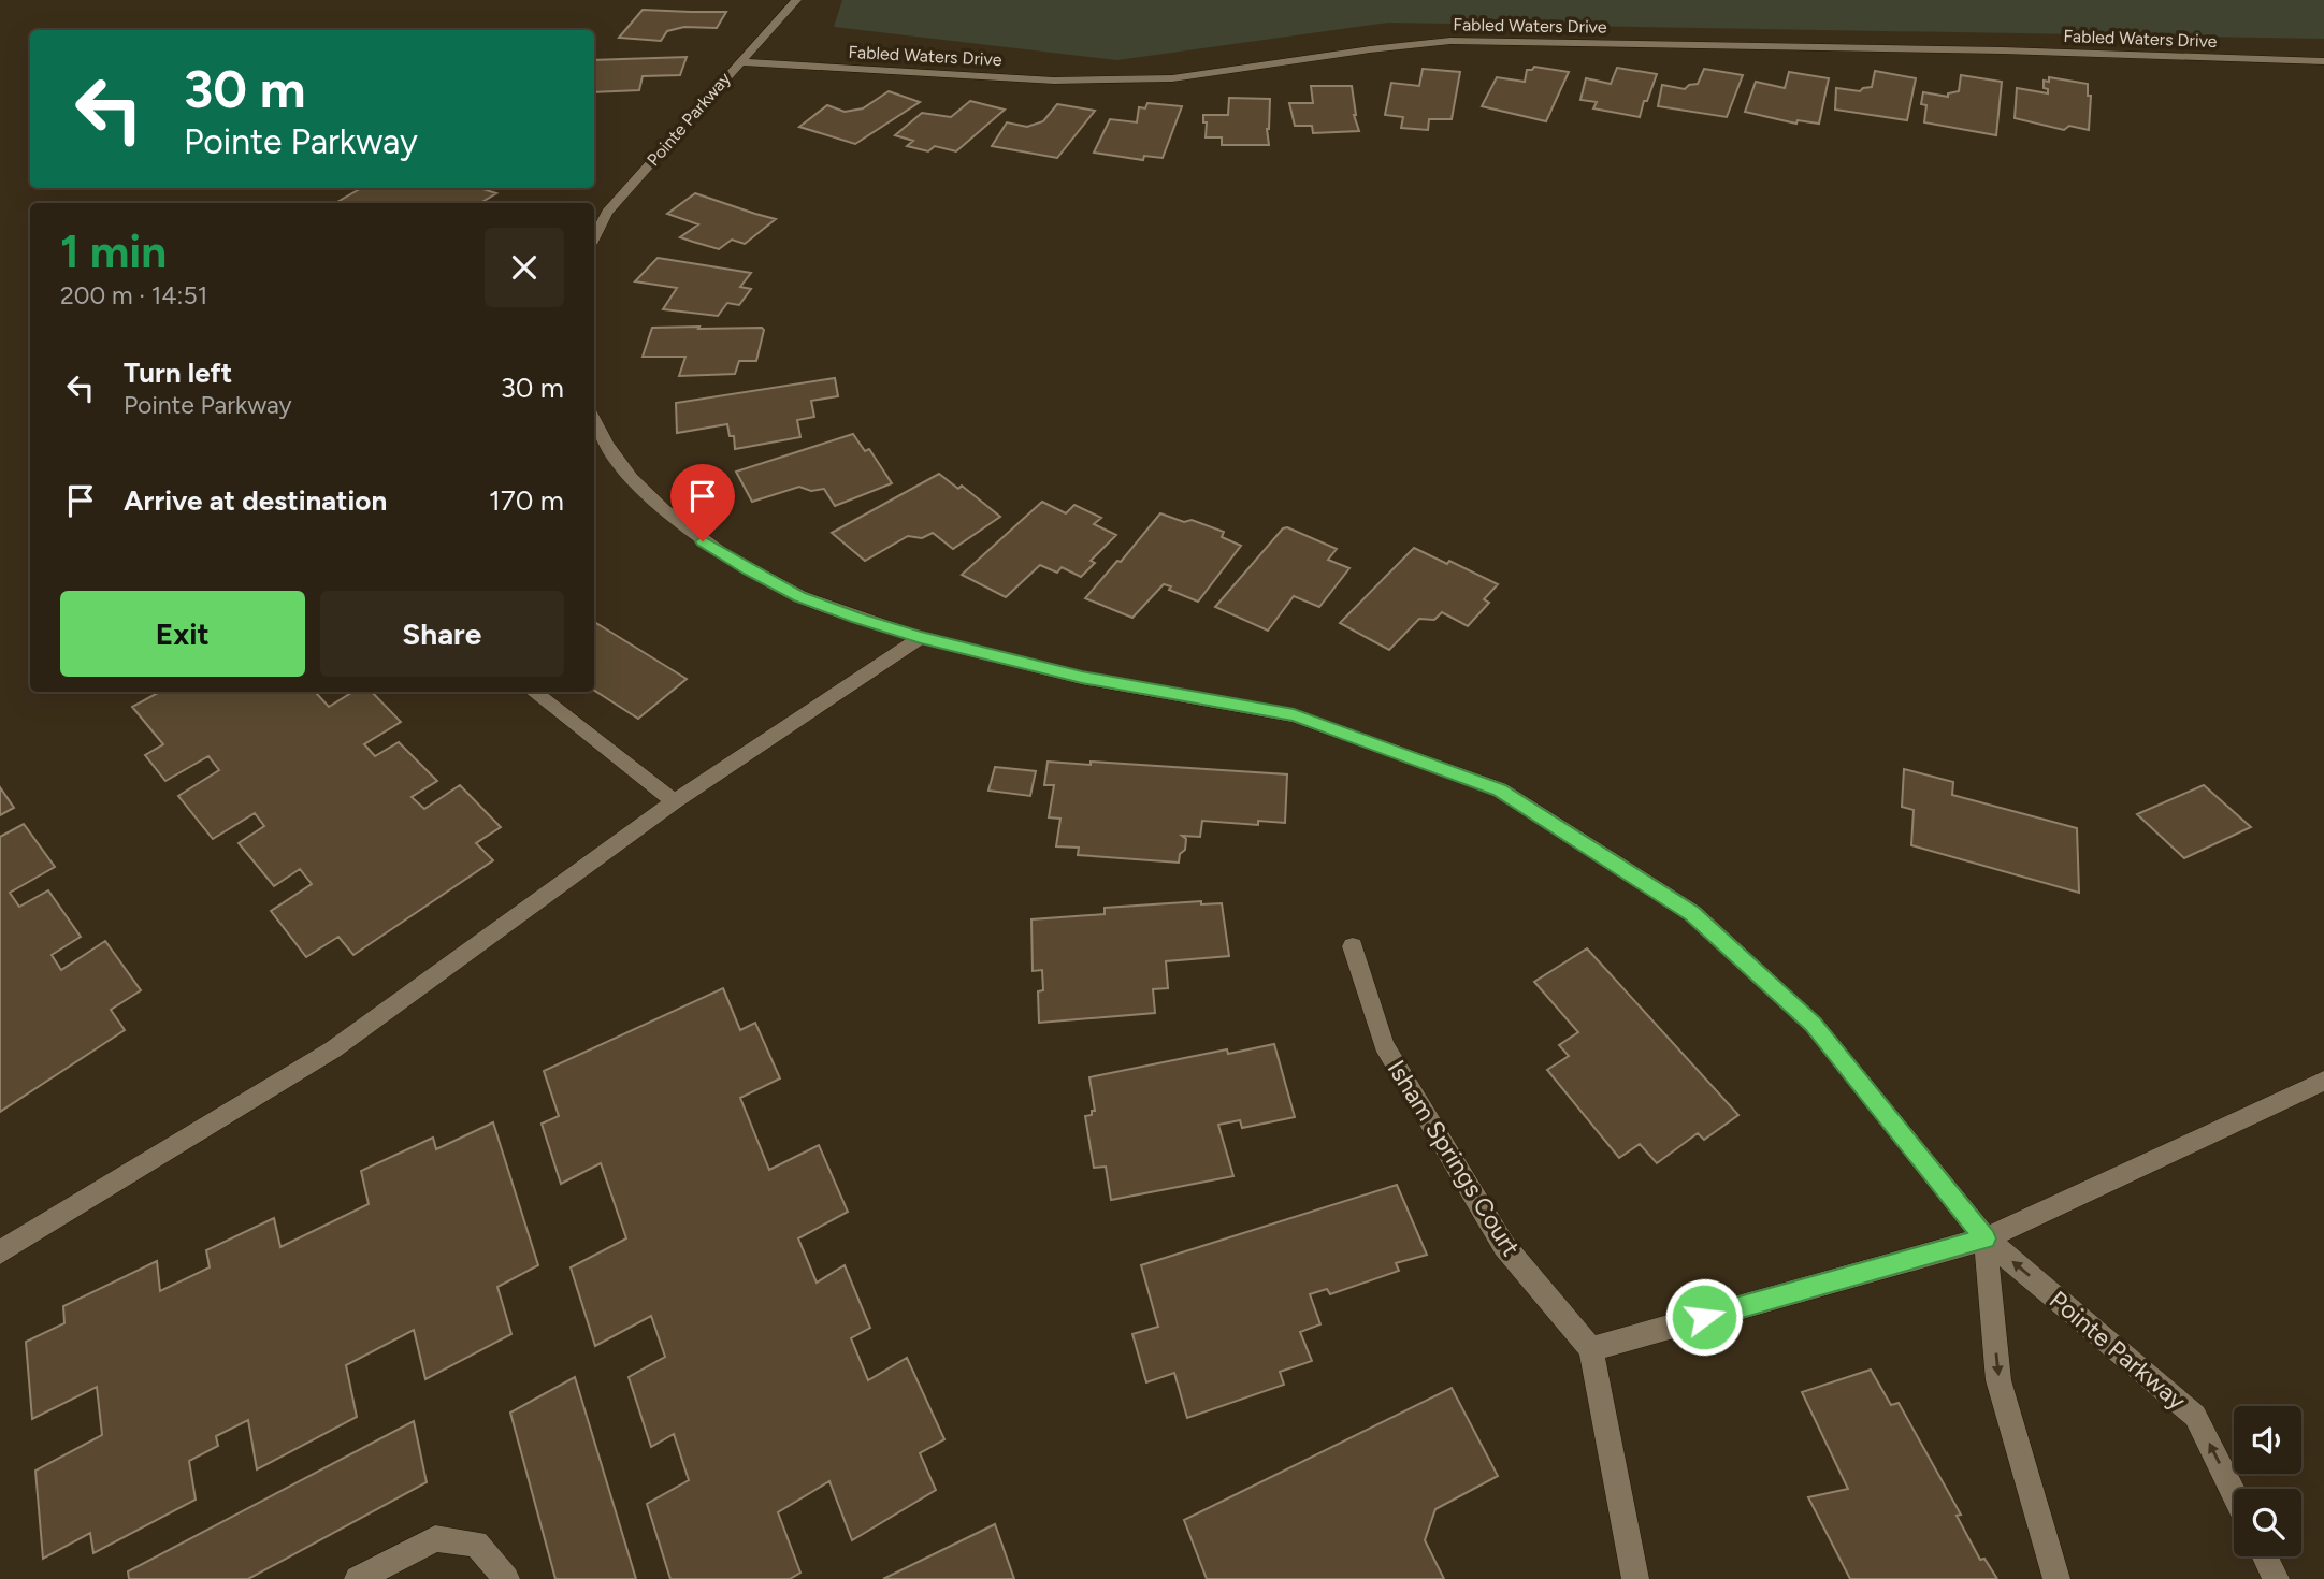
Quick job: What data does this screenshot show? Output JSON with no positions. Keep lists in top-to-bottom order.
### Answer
{
  "streets": {
    "street": ["Fabled Waters Drive", "Pointe Parkway", "Isham Springs Court"]
  },
  "crossings": [
    ["Fabled Waters Drive", "Pointe Parkway"]
  ],
  "page": {
    "turn": ["30 m", "Pointe Parkway"],
    "heading": ["1 min", "200 m · 14:51"],
    "list": [
      {
        "name": "Turn left",
        "note": "Pointe Parkway",
        "value": "30 m"
      },
      {
        "name": "Arrive at destination",
        "value": "170 m"
      }
    ],
    "buttons": ["Exit", "Share"]
  }
}
